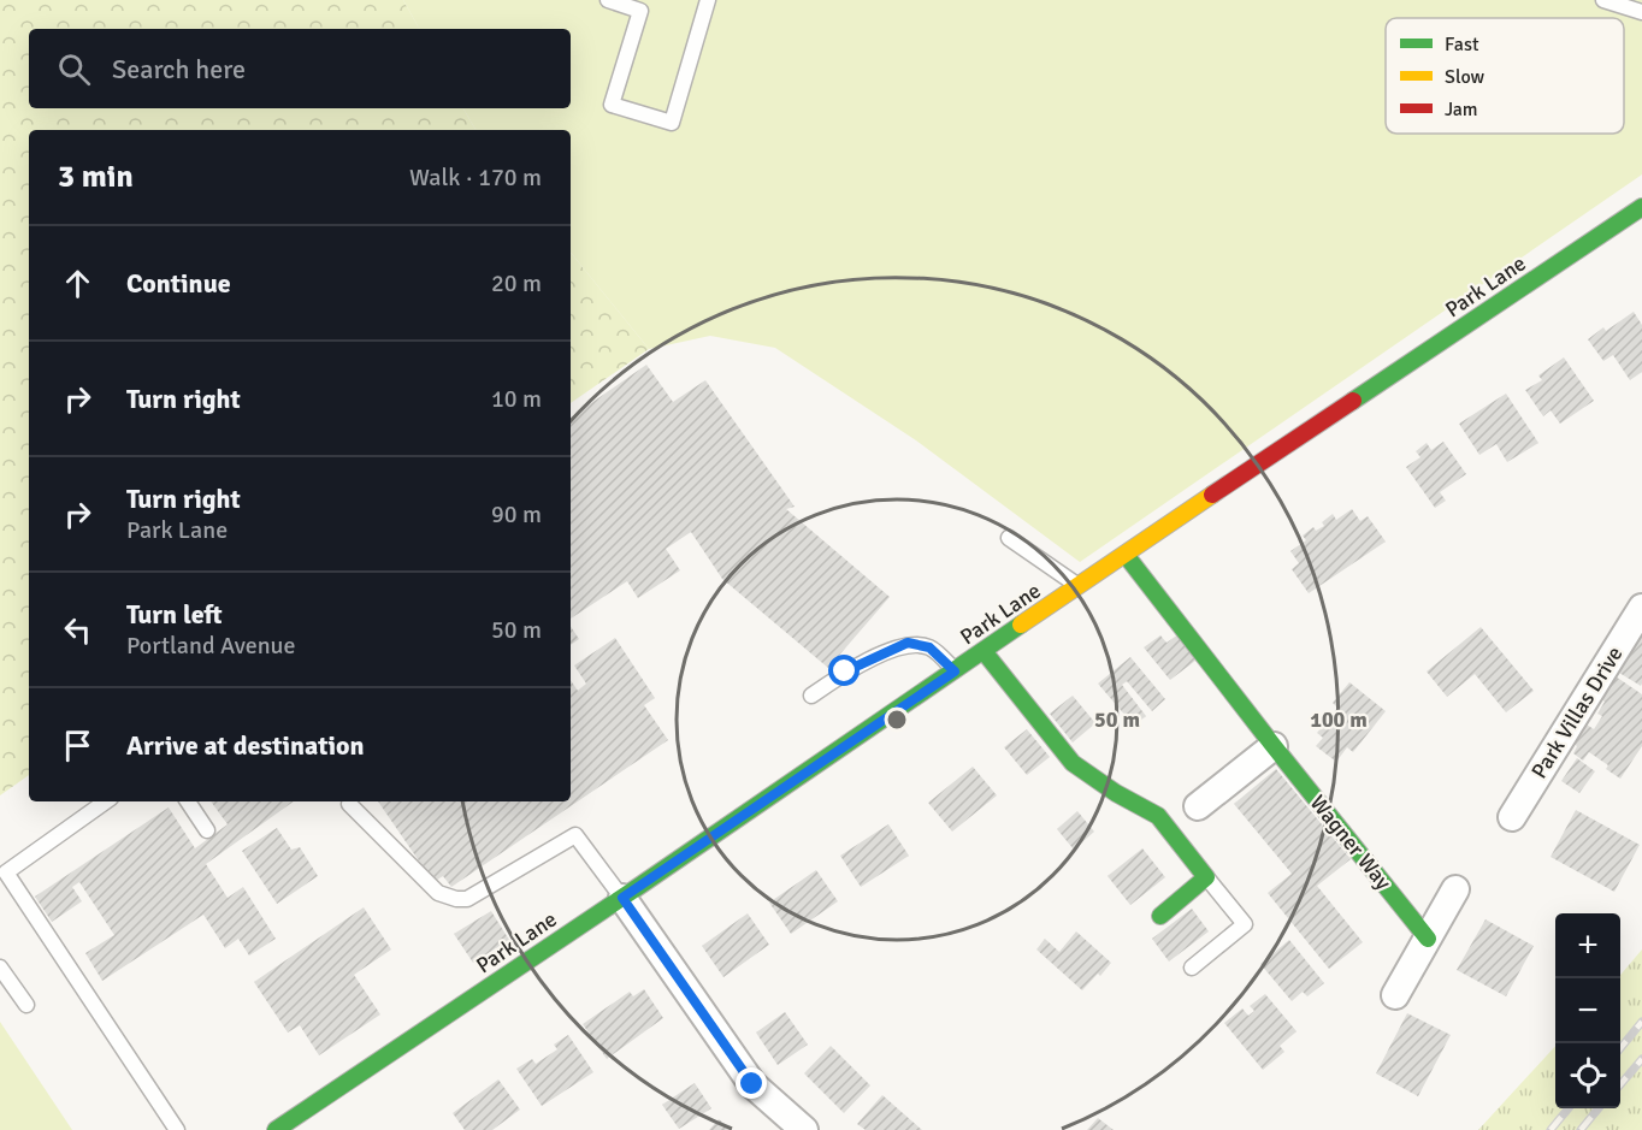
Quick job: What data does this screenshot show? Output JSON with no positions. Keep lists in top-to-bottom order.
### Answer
{
  "streets": {
    "main road": ["Park Lane", "Wagner Way"],
    "street": ["Park Villas Drive"]
  },
  "crossings": [
    ["Park Lane", "Wagner Way"]
  ],
  "legend": ["Fast", "Slow", "Jam"],
  "page": {
    "search": "Search here",
    "heading": ["3 min", "Walk · 170 m"],
    "list": [
      ["Continue", "20 m"],
      ["Turn right", "10 m"],
      ["Turn right", "Park Lane", "90 m"],
      ["Turn left", "Portland Avenue", "50 m"],
      "Arrive at destination"
    ],
    "map_buttons": ["+", "−"]
  },
  "rings": ["50 m", "100 m"]
}
